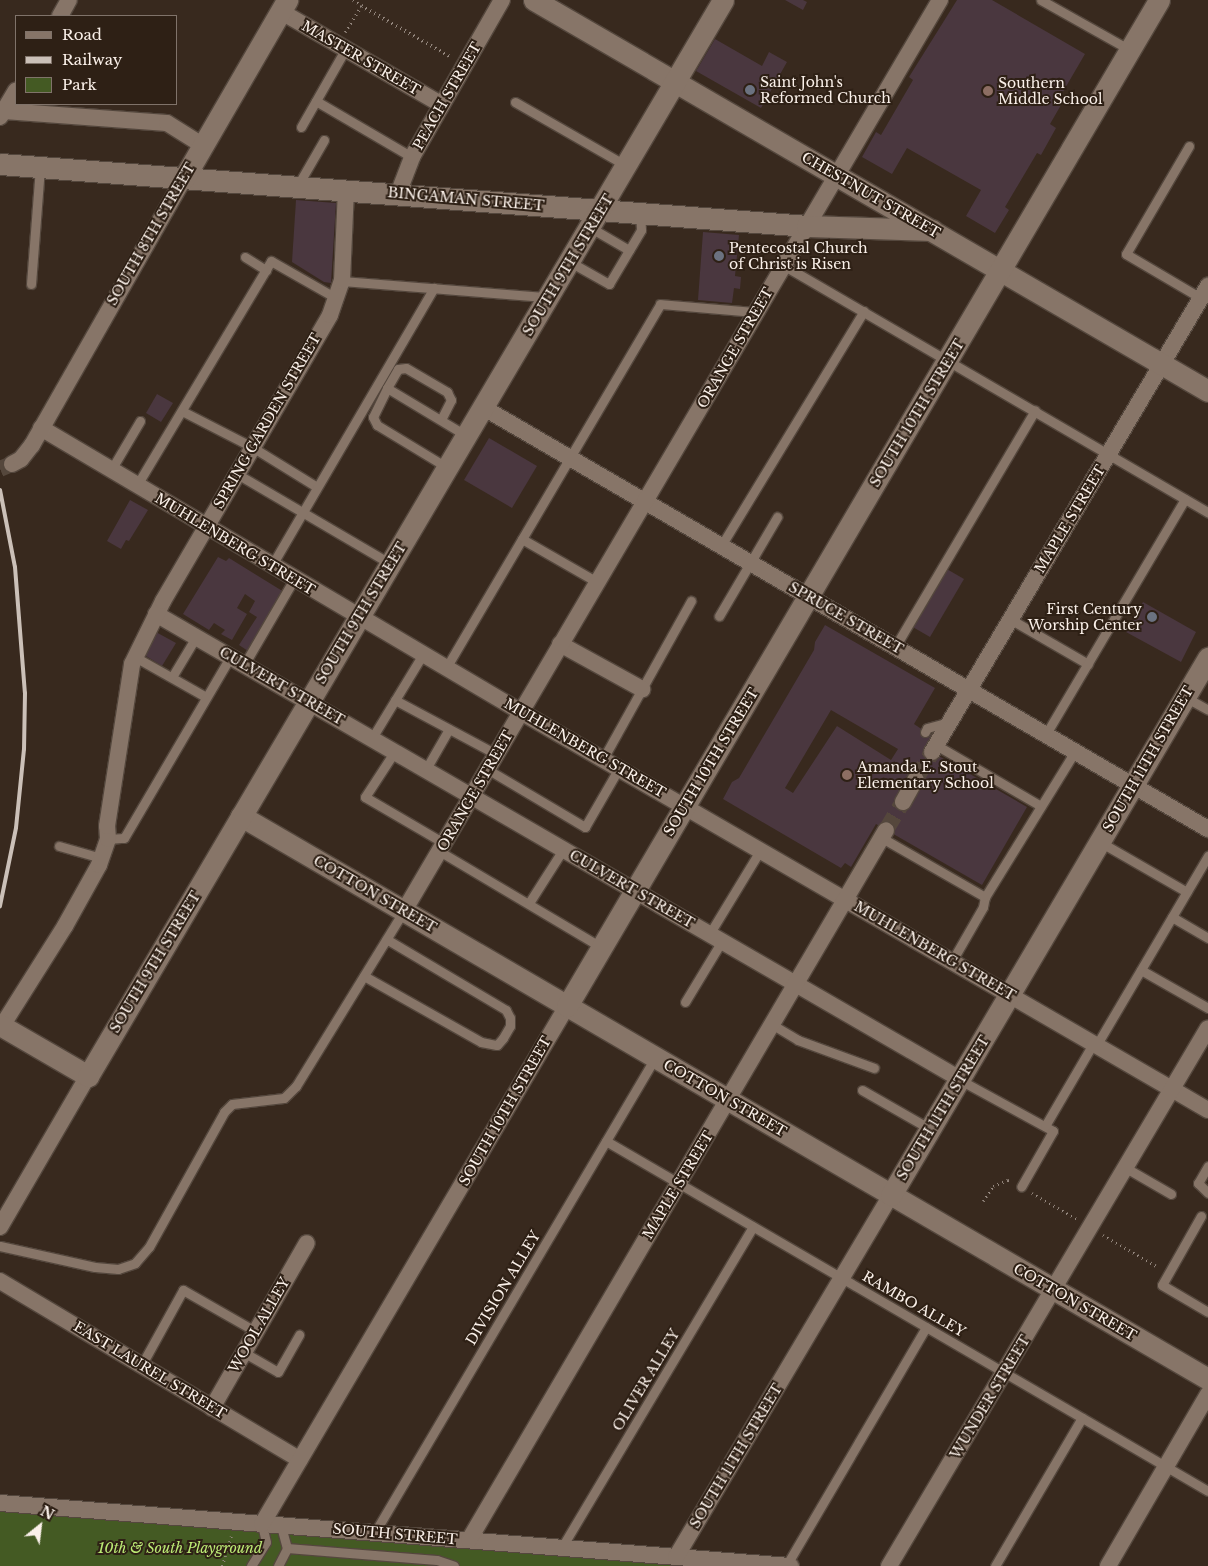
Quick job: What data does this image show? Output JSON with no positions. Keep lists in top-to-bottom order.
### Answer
{
  "streets": {
    "street": [
      "MASTER STREET",
      "PEACH STREET",
      "CHESTNUT STREET",
      "BINGAMAN STREET",
      "SOUTH 8TH STREET",
      "SOUTH 9TH STREET",
      "ORANGE STREET",
      "SOUTH 10TH STREET",
      "SPRING GARDEN STREET",
      "MAPLE STREET",
      "MUHLENBERG STREET",
      "SPRUCE STREET",
      "CULVERT STREET",
      "SOUTH 11TH STREET",
      "COTTON STREET",
      "WOOL ALLEY",
      "EAST LAUREL STREET",
      "WUNDER STREET",
      "SOUTH STREET"
    ],
    "lane": ["DIVISION ALLEY", "RAMBO ALLEY", "OLIVER ALLEY"]
  },
  "crossings": [
    ["MASTER STREET", "PEACH STREET"],
    ["MASTER STREET", "SOUTH 8TH STREET"],
    ["PEACH STREET", "BINGAMAN STREET"],
    ["CHESTNUT STREET", "BINGAMAN STREET"],
    ["CHESTNUT STREET", "SOUTH 9TH STREET"],
    ["CHESTNUT STREET", "ORANGE STREET"],
    ["CHESTNUT STREET", "SOUTH 10TH STREET"],
    ["CHESTNUT STREET", "MAPLE STREET"],
    ["BINGAMAN STREET", "SOUTH 8TH STREET"],
    ["BINGAMAN STREET", "SOUTH 9TH STREET"],
    ["BINGAMAN STREET", "ORANGE STREET"],
    ["BINGAMAN STREET", "SPRING GARDEN STREET"],
    ["SOUTH 8TH STREET", "MUHLENBERG STREET"],
    ["SOUTH 9TH STREET", "MUHLENBERG STREET"],
    ["SOUTH 9TH STREET", "SPRUCE STREET"],
    ["SOUTH 9TH STREET", "CULVERT STREET"],
    ["SOUTH 9TH STREET", "COTTON STREET"],
    ["ORANGE STREET", "MUHLENBERG STREET"],
    ["ORANGE STREET", "SPRUCE STREET"],
    ["ORANGE STREET", "CULVERT STREET"],
    ["ORANGE STREET", "COTTON STREET"],
    ["SOUTH 10TH STREET", "MUHLENBERG STREET"],
    ["SOUTH 10TH STREET", "SPRUCE STREET"],
    ["SOUTH 10TH STREET", "CULVERT STREET"],
    ["SOUTH 10TH STREET", "COTTON STREET"],
    ["SOUTH 10TH STREET", "EAST LAUREL STREET"],
    ["SOUTH 10TH STREET", "SOUTH STREET"],
    ["SPRING GARDEN STREET", "MUHLENBERG STREET"],
    ["SPRING GARDEN STREET", "CULVERT STREET"],
    ["MAPLE STREET", "MUHLENBERG STREET"],
    ["MAPLE STREET", "SPRUCE STREET"],
    ["MAPLE STREET", "CULVERT STREET"],
    ["MAPLE STREET", "COTTON STREET"],
    ["MAPLE STREET", "RAMBO ALLEY"],
    ["MAPLE STREET", "SOUTH STREET"],
    ["MUHLENBERG STREET", "SOUTH 11TH STREET"],
    ["MUHLENBERG STREET", "WUNDER STREET"],
    ["SPRUCE STREET", "SOUTH 11TH STREET"],
    ["CULVERT STREET", "SOUTH 11TH STREET"],
    ["SOUTH 11TH STREET", "COTTON STREET"],
    ["SOUTH 11TH STREET", "RAMBO ALLEY"],
    ["SOUTH 11TH STREET", "SOUTH STREET"],
    ["COTTON STREET", "DIVISION ALLEY"],
    ["COTTON STREET", "WUNDER STREET"],
    ["DIVISION ALLEY", "RAMBO ALLEY"],
    ["DIVISION ALLEY", "SOUTH STREET"],
    ["RAMBO ALLEY", "OLIVER ALLEY"],
    ["RAMBO ALLEY", "WUNDER STREET"],
    ["WOOL ALLEY", "EAST LAUREL STREET"],
    ["OLIVER ALLEY", "SOUTH STREET"]
  ],
  "parks": ["10th & South Playground"],
  "places": [
    "Saint John's Reformed Church",
    "Southern Middle School",
    "Pentecostal Church of Christ is Risen",
    "First Century Worship Center",
    "Amanda E. Stout Elementary School"
  ],
  "legend": ["Road", "Railway", "Park"],
  "north": "top right"
}
